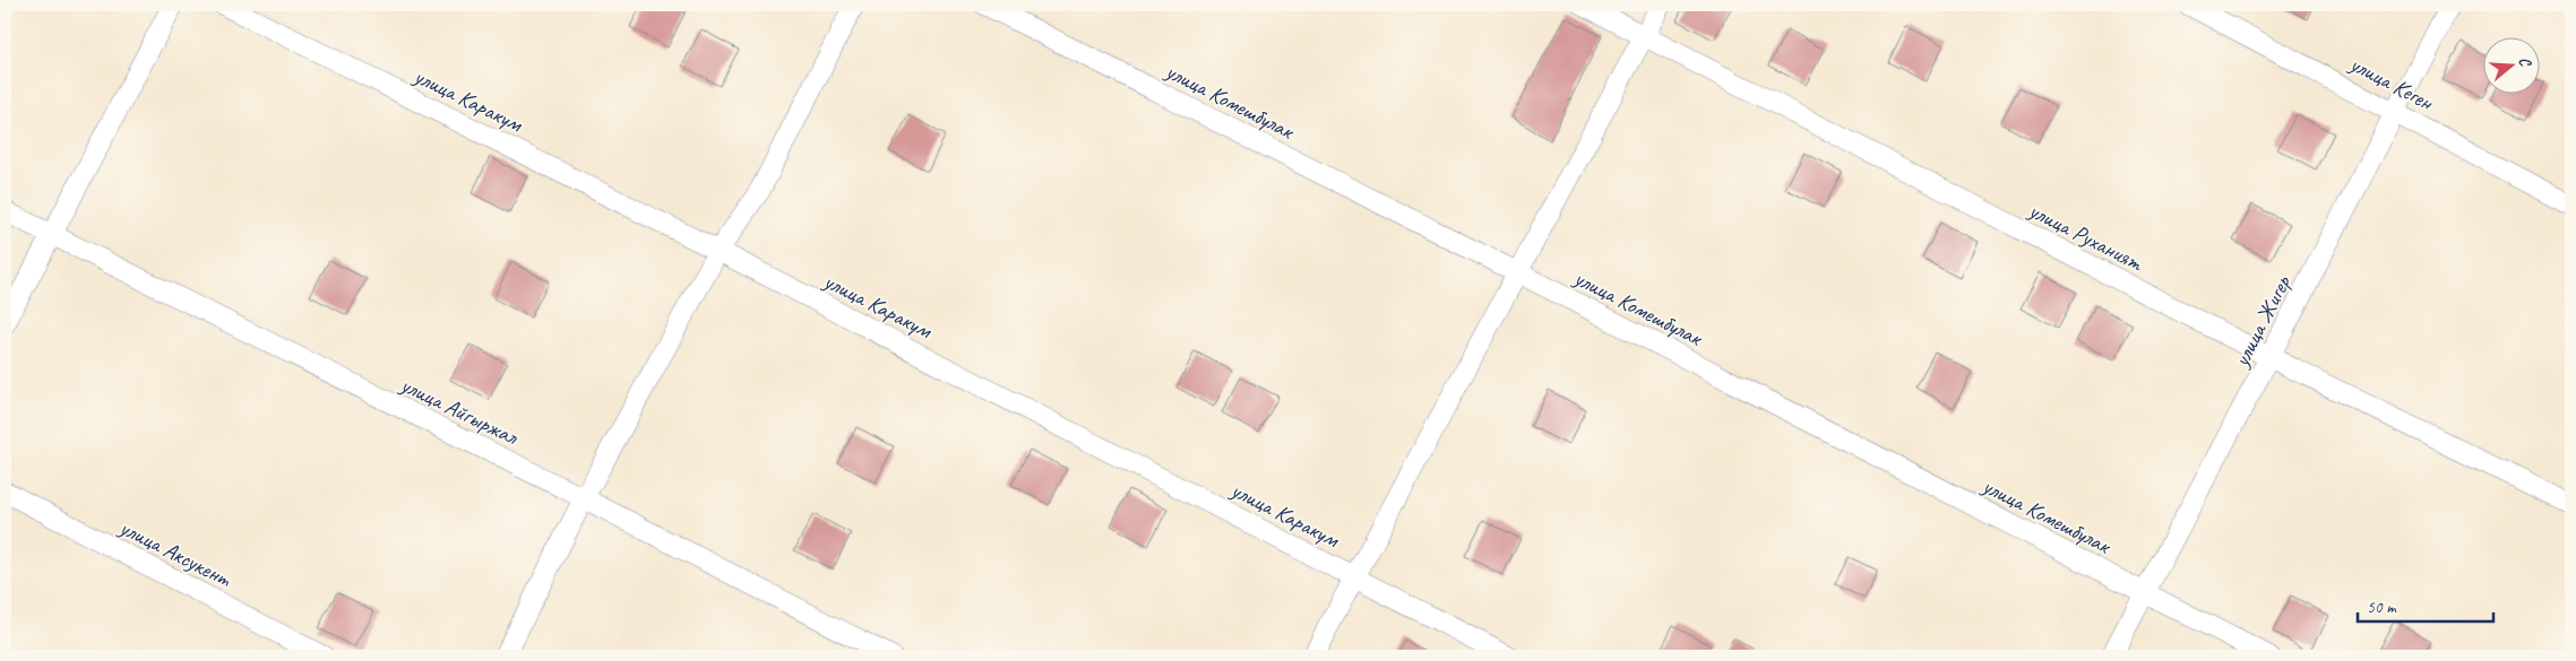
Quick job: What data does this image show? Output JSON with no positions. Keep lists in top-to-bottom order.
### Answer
{
  "streets": {
    "street": [
      "улица Кеген",
      "улица Каракум",
      "улица Комешбулак",
      "улица Руханият",
      "улица Жигер",
      "улица Айгыржал",
      "улица Аксукент"
    ]
  },
  "crossings": [
    ["улица Кеген", "улица Жигер"],
    ["улица Комешбулак", "улица Жигер"],
    ["улица Руханият", "улица Жигер"]
  ],
  "scale_bar": "50 m",
  "north": "right"
}
